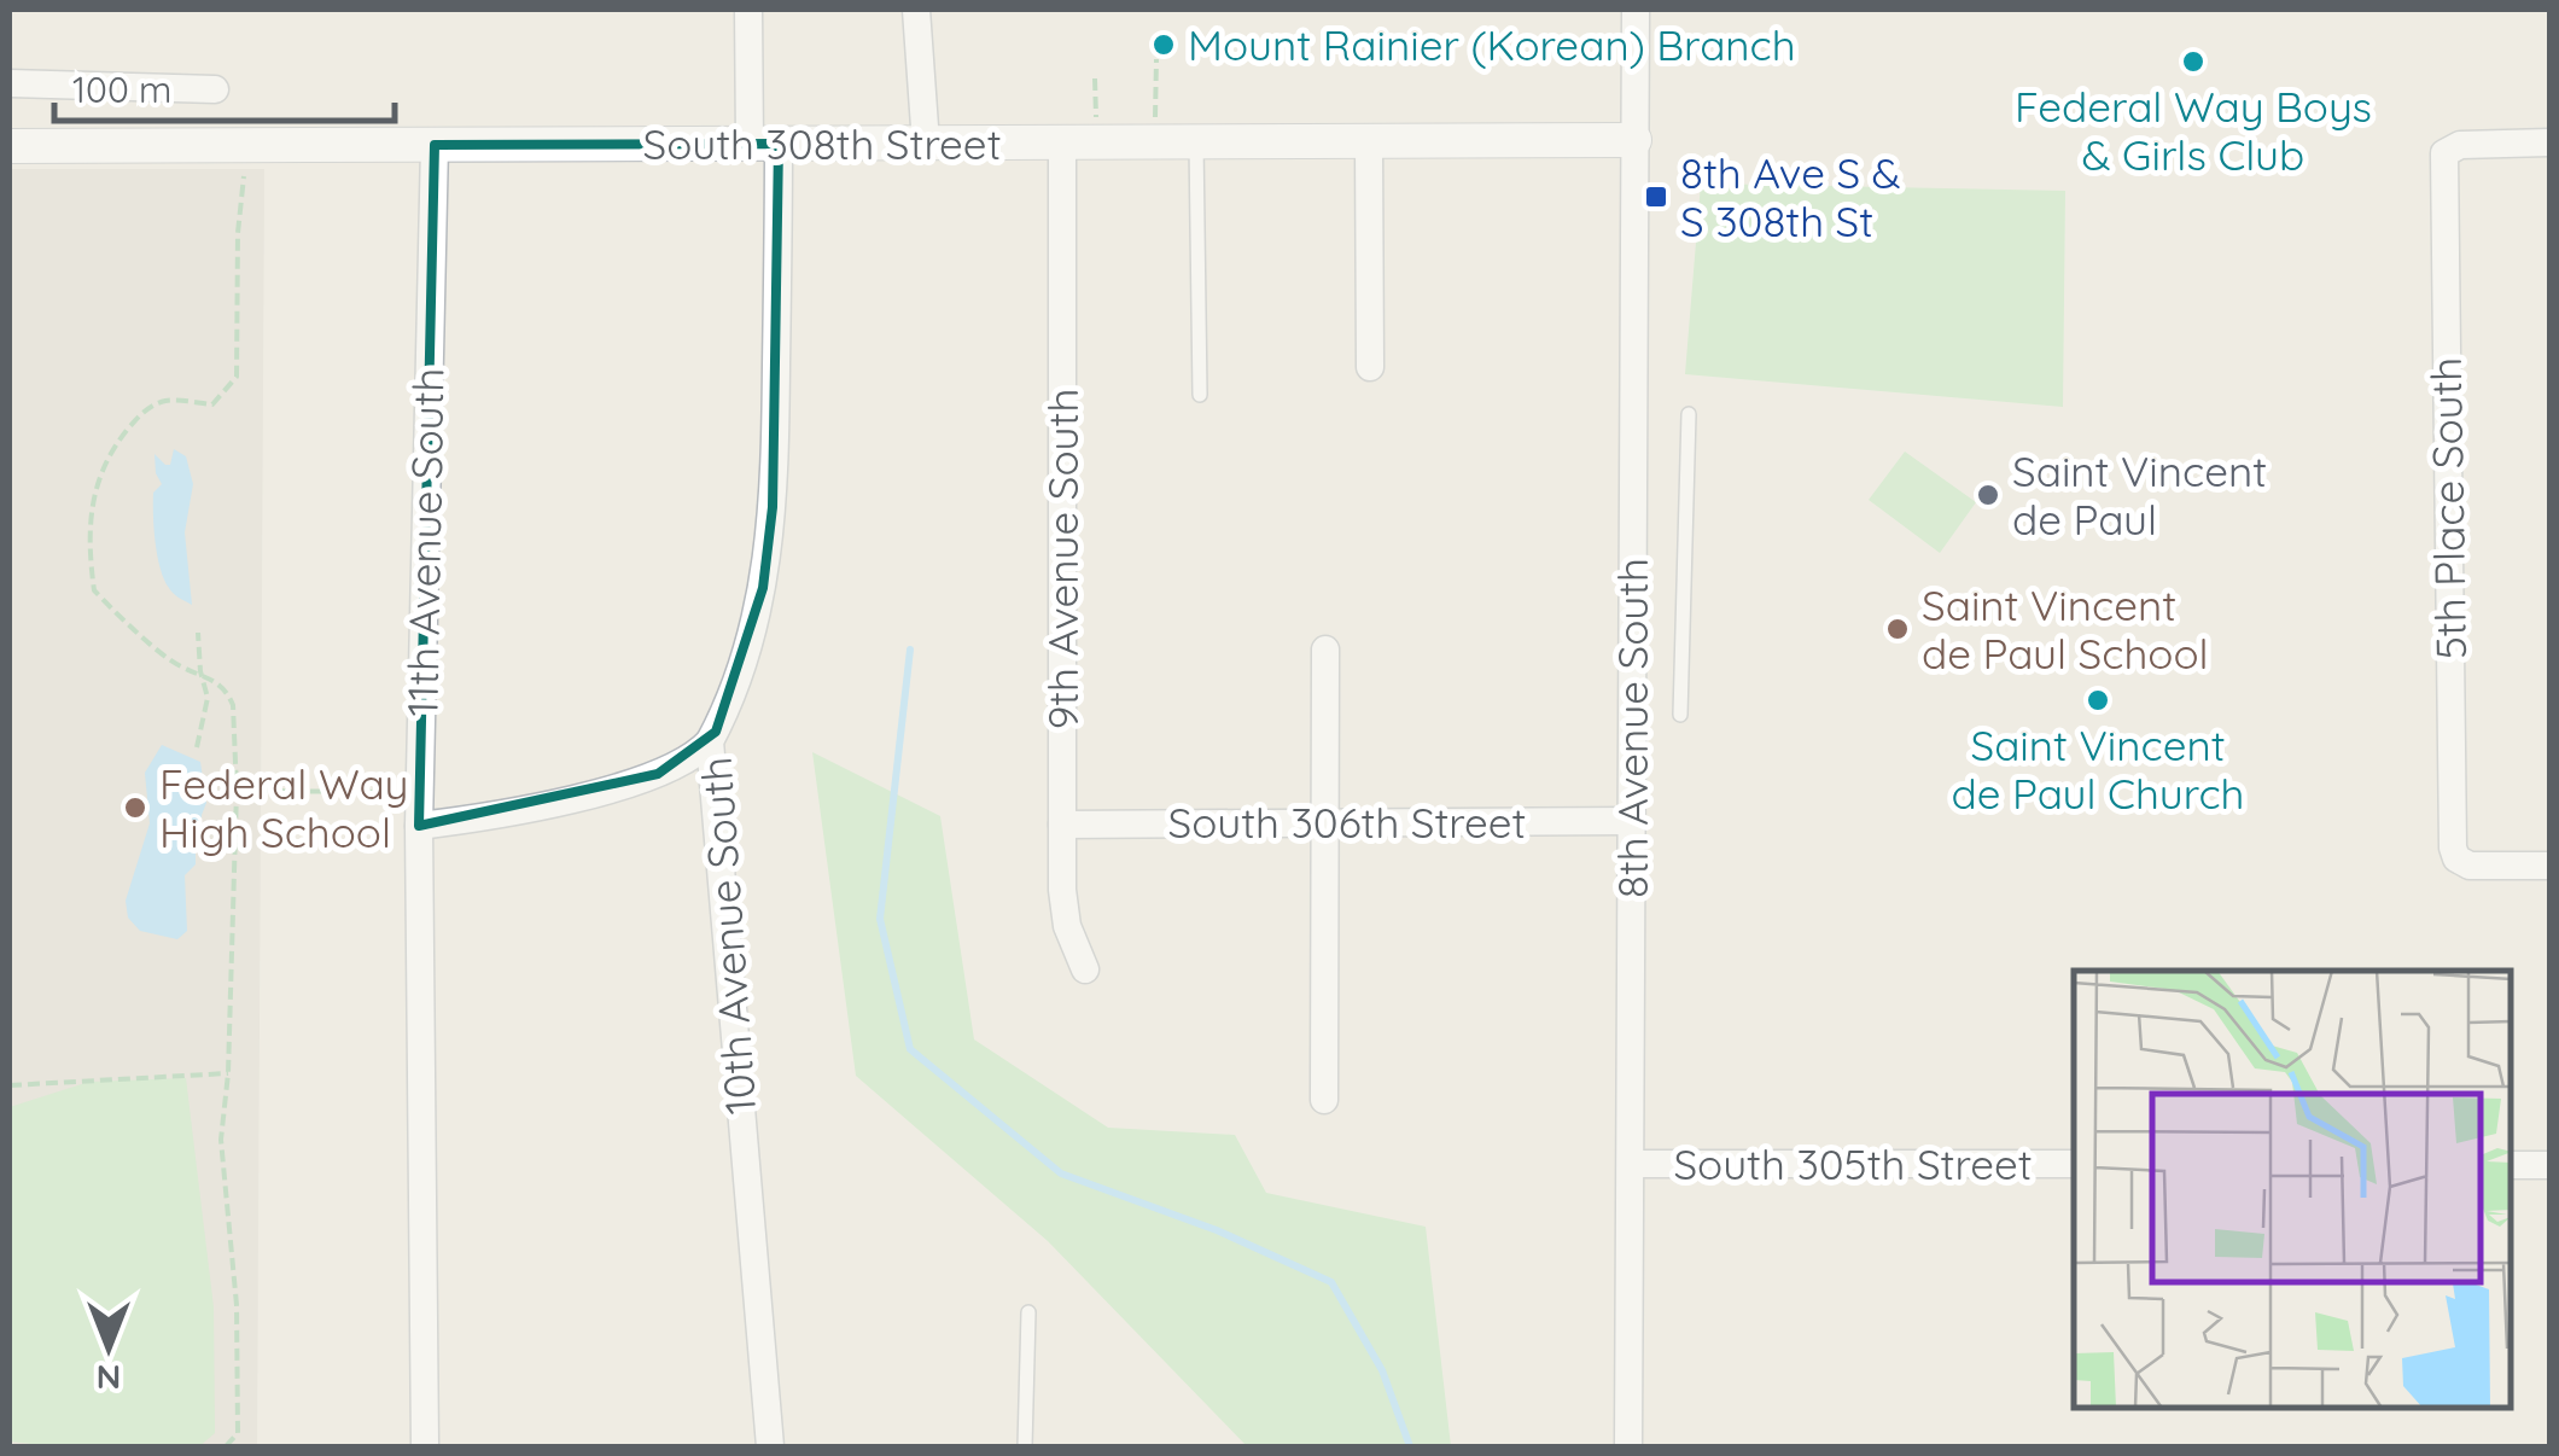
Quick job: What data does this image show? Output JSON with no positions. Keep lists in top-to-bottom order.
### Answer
{
  "streets": {
    "street": [
      "South 308th Street",
      "5th Place South",
      "11th Avenue South",
      "9th Avenue South",
      "8th Avenue South",
      "South 306th Street",
      "10th Avenue South",
      "South 305th Street"
    ]
  },
  "crossings": [
    ["South 308th Street", "11th Avenue South"],
    ["South 308th Street", "9th Avenue South"],
    ["South 308th Street", "8th Avenue South"],
    ["South 308th Street", "10th Avenue South"],
    ["9th Avenue South", "South 306th Street"],
    ["8th Avenue South", "South 306th Street"],
    ["8th Avenue South", "South 305th Street"]
  ],
  "places": {
    "other": [
      "Mount Rainier (Korean) Branch",
      "Federal Way Boys & Girls Club",
      "Saint Vincent de Paul",
      "Saint Vincent de Paul School",
      "Saint Vincent de Paul Church",
      "Federal Way High School"
    ],
    "transit": ["8th Ave S & S 308th St"]
  },
  "scale_bar": "100 m",
  "north": "bottom"
}
